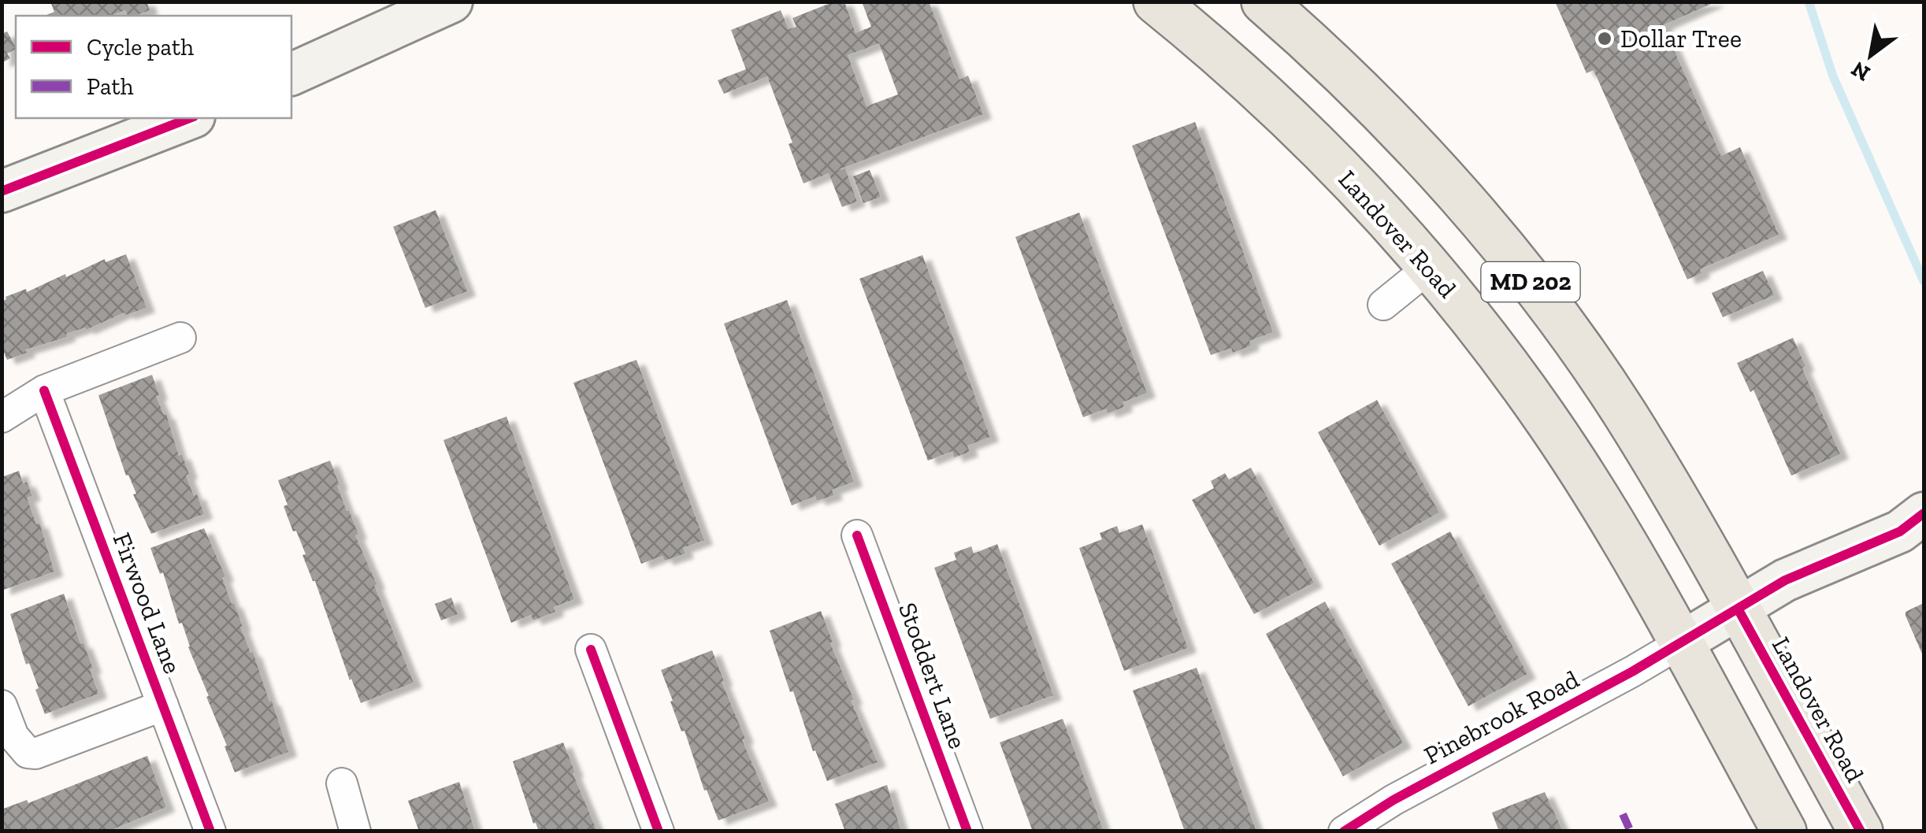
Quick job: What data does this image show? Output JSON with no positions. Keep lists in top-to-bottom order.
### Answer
{
  "streets": {
    "main road": ["Landover Road", "MD 202"],
    "street": ["Firwood Lane", "Stoddert Lane", "Pinebrook Road"]
  },
  "crossings": [
    ["Landover Road", "Pinebrook Road"]
  ],
  "places": ["Dollar Tree"],
  "legend": ["Cycle path", "Path"],
  "north": "bottom left"
}
